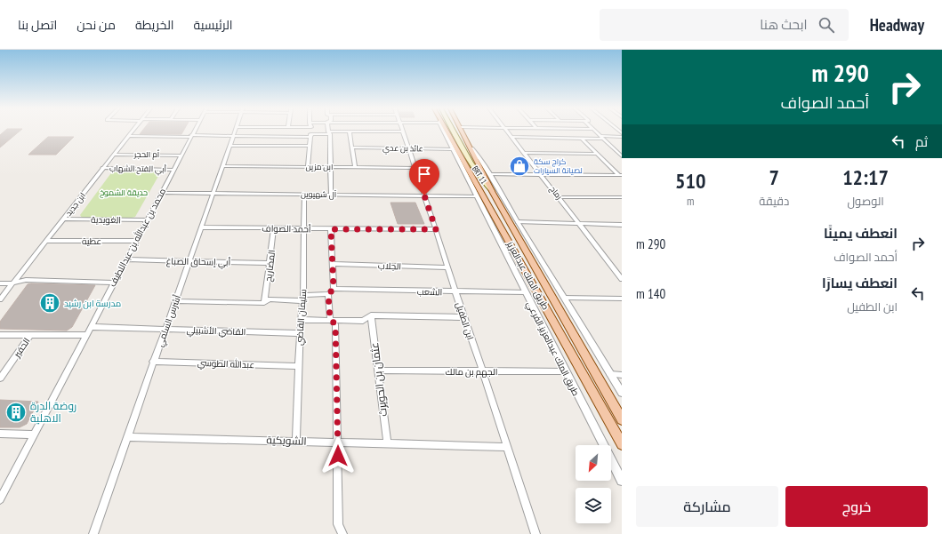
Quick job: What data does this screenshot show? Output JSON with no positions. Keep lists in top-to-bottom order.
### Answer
{
  "streets": {
    "main road": ["BRT 11", "طريق الملك عبدالعزيز"],
    "street": [
      "عائذ بن عدي",
      "أم الحجر",
      "ابن مزين",
      "أبي الفتح الشهاب",
      "رماح",
      "آل شهيوين",
      "ابن جديد",
      "الغويدية",
      "أحمد الصواف",
      "محمد بن عبدالله بن عبداللطيف",
      "عطية",
      "أبي إسحاق الصباغ",
      "المضاريح",
      "الجلاب",
      "الشعب",
      "سليمان القاضي",
      "أشرس السلمي",
      "ابن الطفيل",
      "القاضي الأشبيلي",
      "الحفير",
      "طريق الملك عبدالعزيز الفرعي",
      "عبدالله الطوسي",
      "الجهم بن مالك",
      "عثمان بن الحويرث",
      "الشويكية"
    ]
  },
  "crossings": [
    ["عائذ بن عدي", "ابن الطفيل"],
    ["عائذ بن عدي", "طريق الملك عبدالعزيز الفرعي"],
    ["أم الحجر", "ابن جديد"],
    ["أم الحجر", "محمد بن عبدالله بن عبداللطيف"],
    ["ابن مزين", "أشرس السلمي"],
    ["ابن مزين", "ابن الطفيل"],
    ["أبي الفتح الشهاب", "ابن جديد"],
    ["أبي الفتح الشهاب", "محمد بن عبدالله بن عبداللطيف"],
    ["BRT 11", "طريق الملك عبدالعزيز"],
    ["آل شهيوين", "محمد بن عبدالله بن عبداللطيف"],
    ["آل شهيوين", "سليمان القاضي"],
    ["آل شهيوين", "أشرس السلمي"],
    ["آل شهيوين", "ابن الطفيل"],
    ["آل شهيوين", "طريق الملك عبدالعزيز الفرعي"],
    ["ابن جديد", "الغويدية"],
    ["ابن جديد", "عطية"],
    ["الغويدية", "محمد بن عبدالله بن عبداللطيف"],
    ["أحمد الصواف", "المضاريح"],
    ["أحمد الصواف", "سليمان القاضي"],
    ["أحمد الصواف", "أشرس السلمي"],
    ["أحمد الصواف", "ابن الطفيل"],
    ["محمد بن عبدالله بن عبداللطيف", "عطية"],
    ["محمد بن عبدالله بن عبداللطيف", "أبي إسحاق الصباغ"],
    ["محمد بن عبدالله بن عبداللطيف", "القاضي الأشبيلي"],
    ["أبي إسحاق الصباغ", "المضاريح"],
    ["أبي إسحاق الصباغ", "أشرس السلمي"],
    ["الجلاب", "ابن الطفيل"],
    ["الشعب", "ابن الطفيل"],
    ["الشعب", "طريق الملك عبدالعزيز الفرعي"],
    ["سليمان القاضي", "القاضي الأشبيلي"],
    ["سليمان القاضي", "عبدالله الطوسي"],
    ["سليمان القاضي", "الشويكية"],
    ["أشرس السلمي", "القاضي الأشبيلي"],
    ["أشرس السلمي", "عبدالله الطوسي"],
    ["أشرس السلمي", "الشويكية"],
    ["ابن الطفيل", "الجهم بن مالك"],
    ["ابن الطفيل", "الشويكية"],
    ["طريق الملك عبدالعزيز الفرعي", "الجهم بن مالك"],
    ["الجهم بن مالك", "عثمان بن الحويرث"],
    ["عثمان بن الحويرث", "الشويكية"]
  ],
  "parks": ["حديقة الشموخ"],
  "places": {
    "shop": ["كراج سكة لصيانة السيارات"],
    "building": ["مدرسة ابن رشيد", "روضة الدرة الاهلية"]
  },
  "north": "bottom left",
  "page": {
    "header": "Headway",
    "search": "ابحث هنا",
    "nav": [
      "الرئيسية",
      "الخريطة",
      "من نحن",
      "اتصل بنا"
    ],
    "turn": ["290 m", "أحمد الصواف"],
    "then": "ثم",
    "eta": [
      "12:17",
      "الوصول",
      "7",
      "دقيقة",
      "510",
      "m"
    ],
    "list": [
      {
        "name": "انعطف يمينًا",
        "note": "أحمد الصواف",
        "value": "290 m"
      },
      {
        "name": "انعطف يسارًا",
        "note": "ابن الطفيل",
        "value": "140 m"
      }
    ],
    "buttons": ["خروج", "مشاركة"]
  }
}
